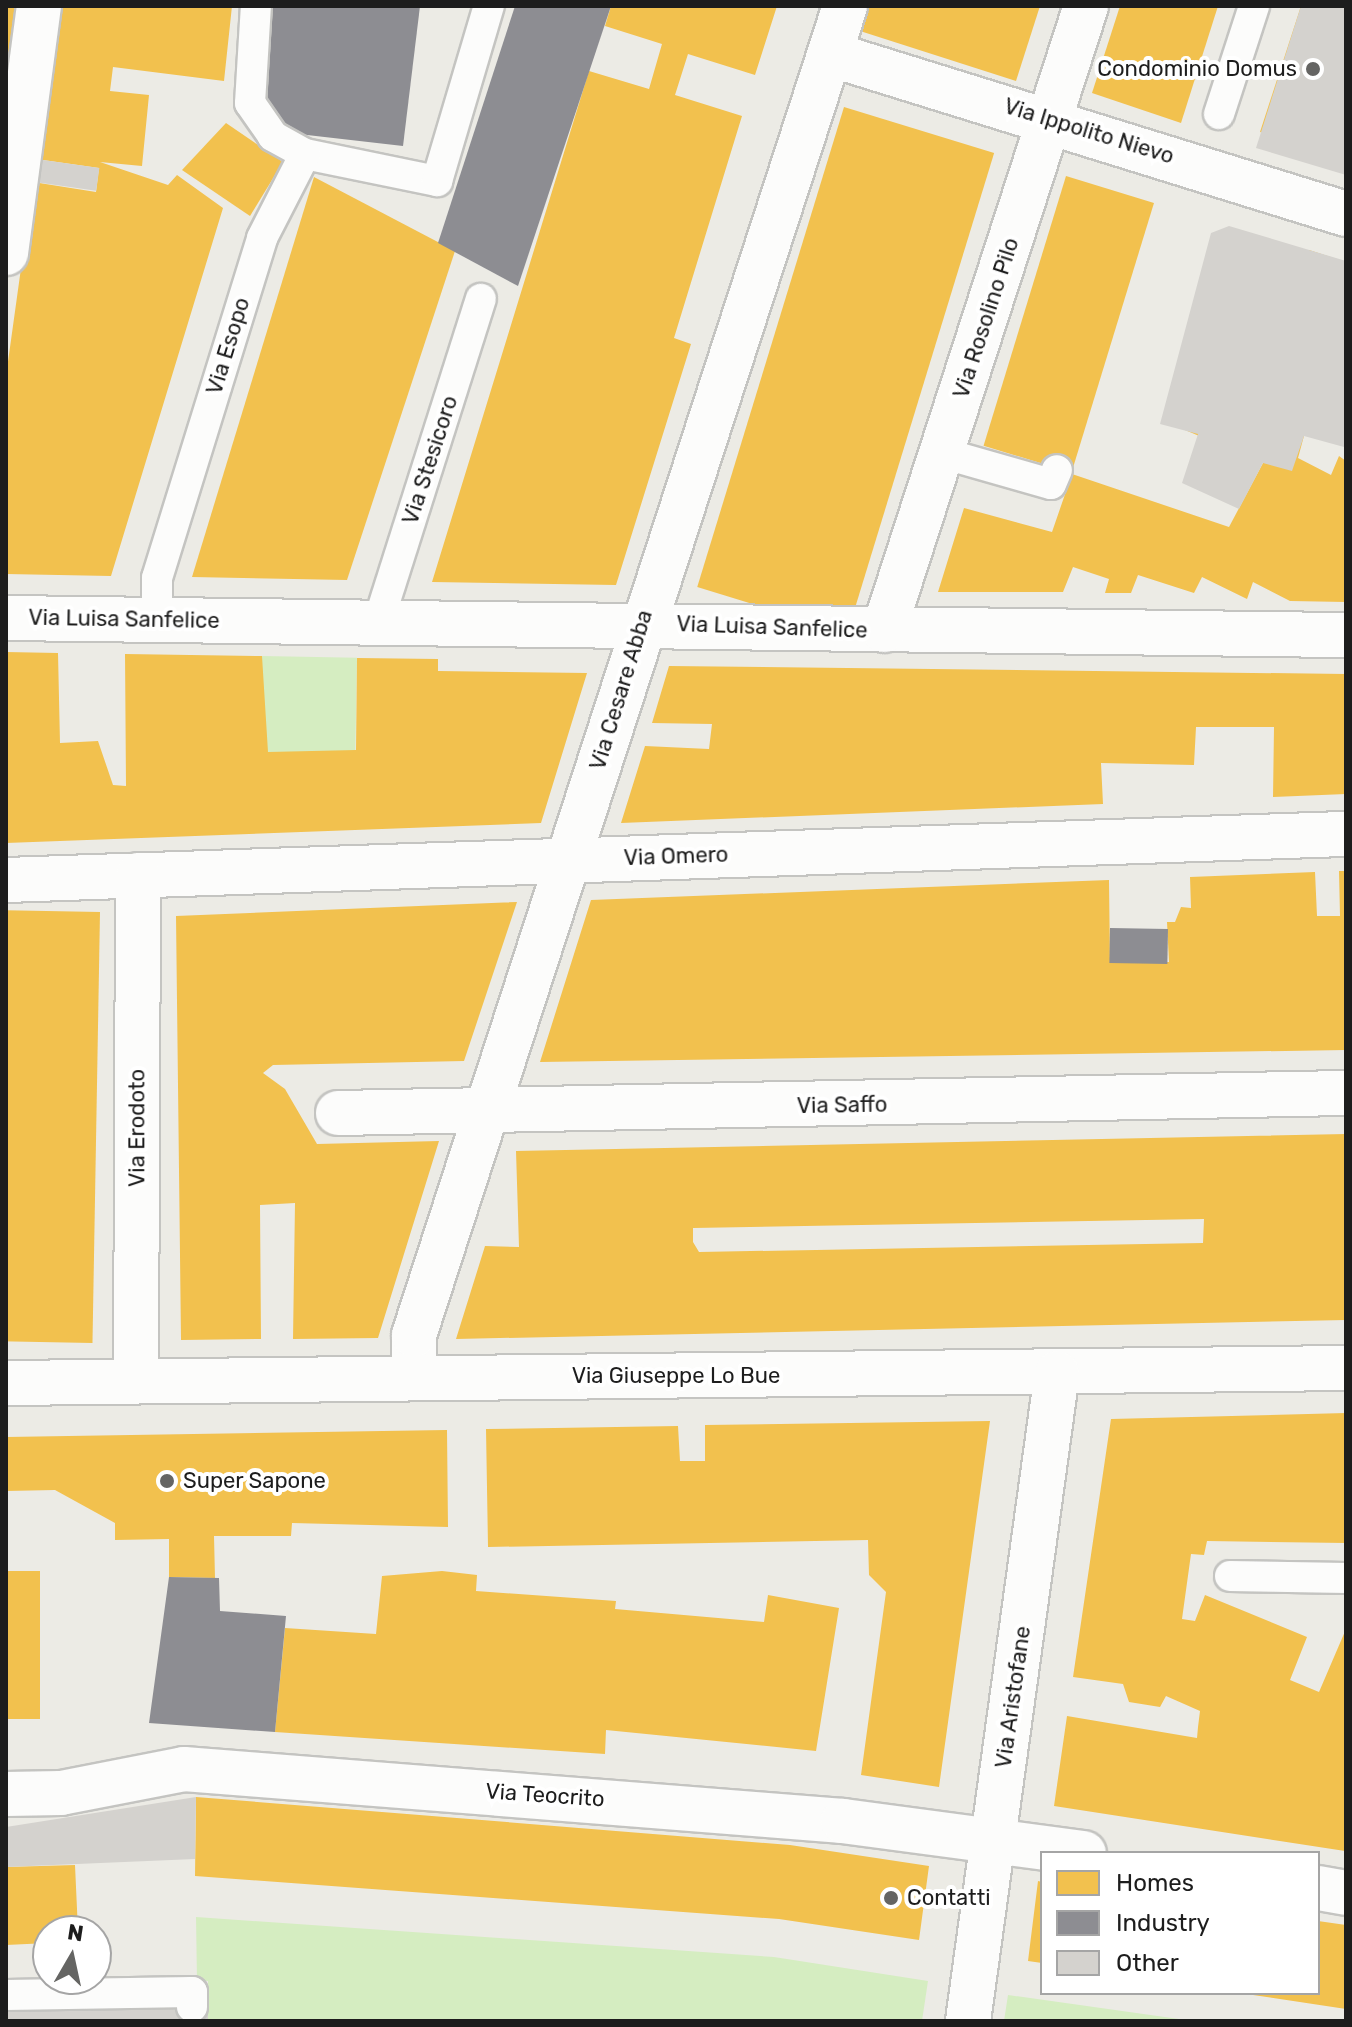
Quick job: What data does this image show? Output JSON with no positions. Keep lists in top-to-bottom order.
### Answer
{
  "streets": {
    "street": [
      "Via Ippolito Nievo",
      "Via Rosolino Pilo",
      "Via Luisa Sanfelice",
      "Via Cesare Abba",
      "Via Omero",
      "Via Saffo",
      "Via Erodoto",
      "Via Giuseppe Lo Bue",
      "Via Aristofane",
      "Via Teocrito"
    ],
    "lane": ["Via Esopo", "Via Stesicoro"]
  },
  "crossings": [
    ["Via Ippolito Nievo", "Via Rosolino Pilo"],
    ["Via Ippolito Nievo", "Via Cesare Abba"],
    ["Via Rosolino Pilo", "Via Luisa Sanfelice"],
    ["Via Esopo", "Via Luisa Sanfelice"],
    ["Via Stesicoro", "Via Luisa Sanfelice"],
    ["Via Luisa Sanfelice", "Via Cesare Abba"],
    ["Via Cesare Abba", "Via Omero"],
    ["Via Cesare Abba", "Via Saffo"],
    ["Via Cesare Abba", "Via Giuseppe Lo Bue"],
    ["Via Omero", "Via Erodoto"],
    ["Via Erodoto", "Via Giuseppe Lo Bue"],
    ["Via Giuseppe Lo Bue", "Via Aristofane"],
    ["Via Aristofane", "Via Teocrito"]
  ],
  "places": ["Condominio Domus", "Super Sapone", "Contatti"],
  "legend": ["Homes", "Industry", "Other"],
  "north": "top"
}
